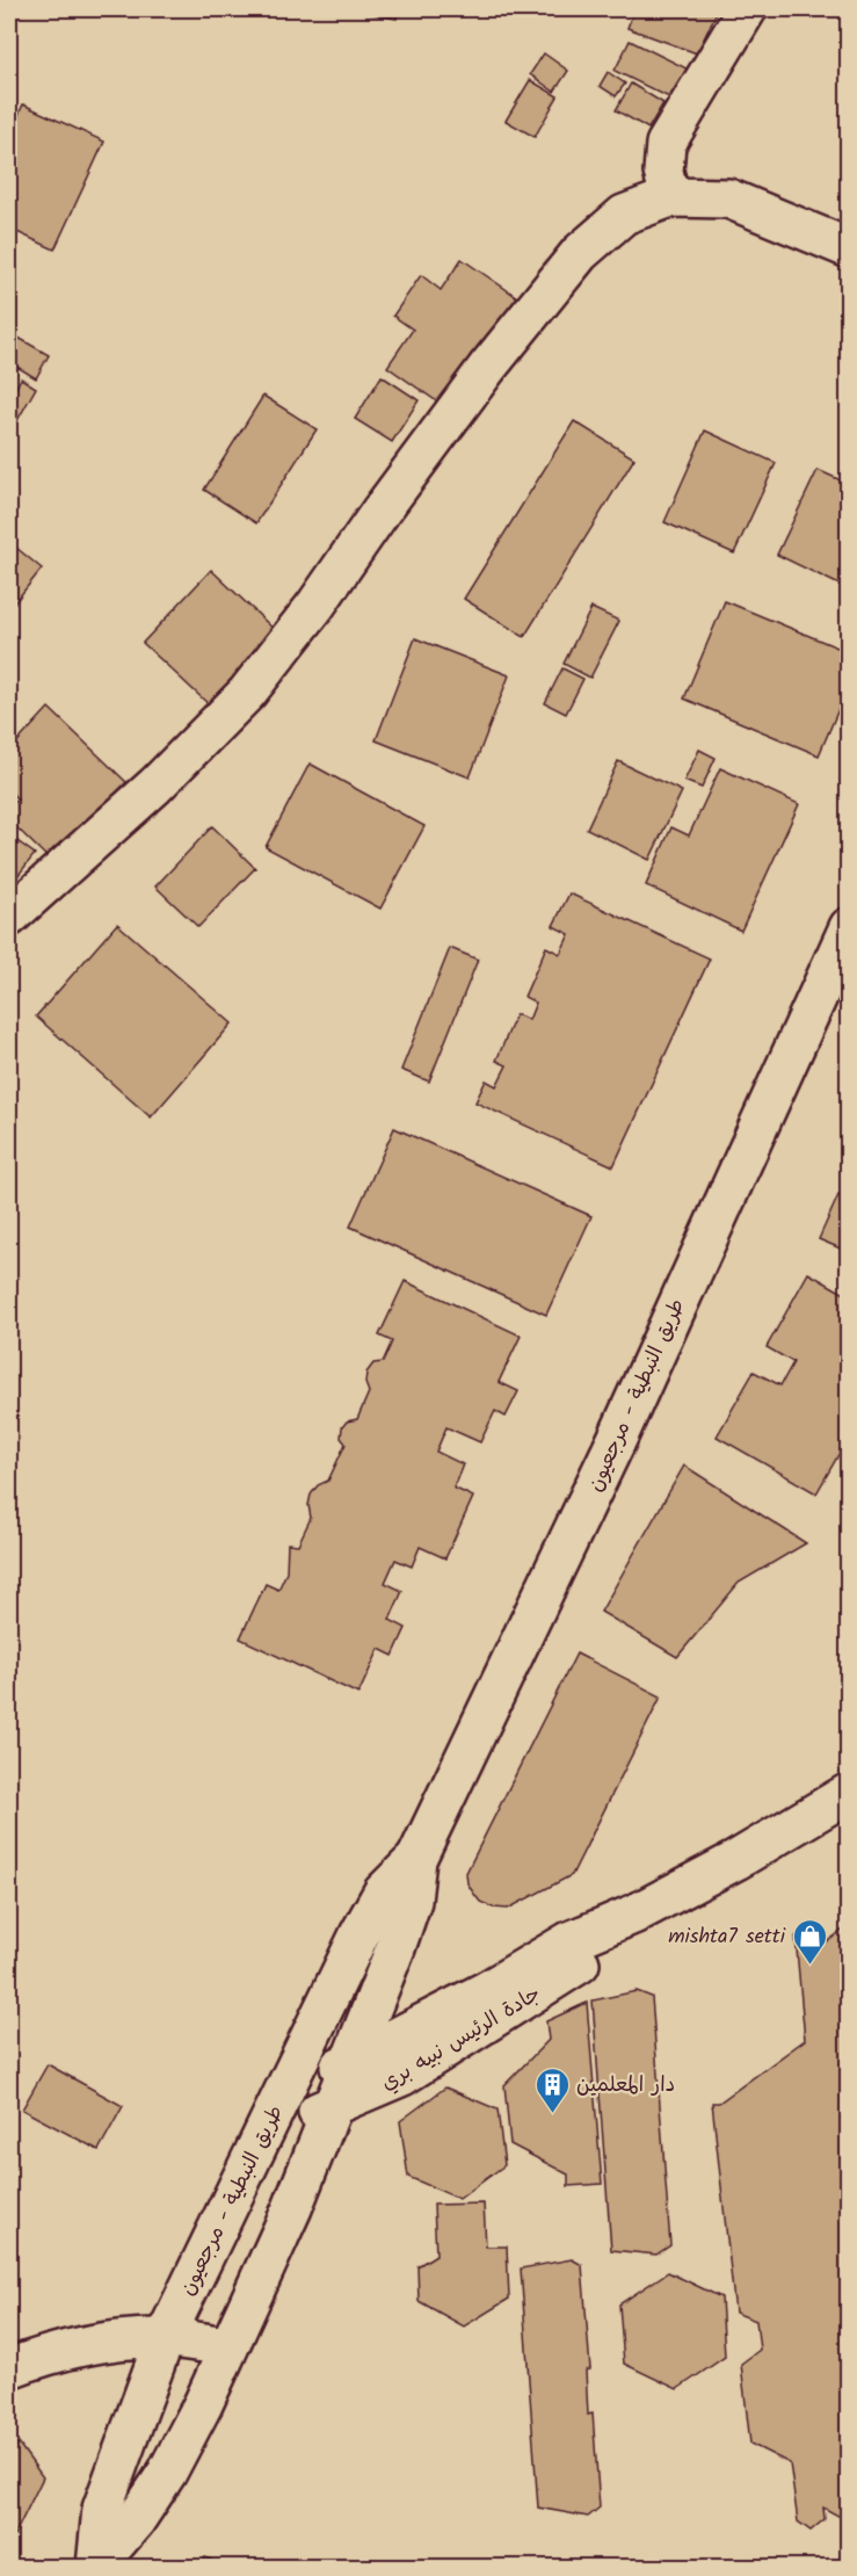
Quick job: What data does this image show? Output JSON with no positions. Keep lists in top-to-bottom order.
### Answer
{
  "streets": {
    "main road": ["طريق النبطية - مرجعيون", "جادة الرئيس نبيه بري"]
  },
  "crossings": [
    ["طريق النبطية - مرجعيون", "جادة الرئيس نبيه بري"]
  ],
  "places": {
    "shop": ["mishta7 setti"],
    "building": ["دار المعلمين"]
  }
}
